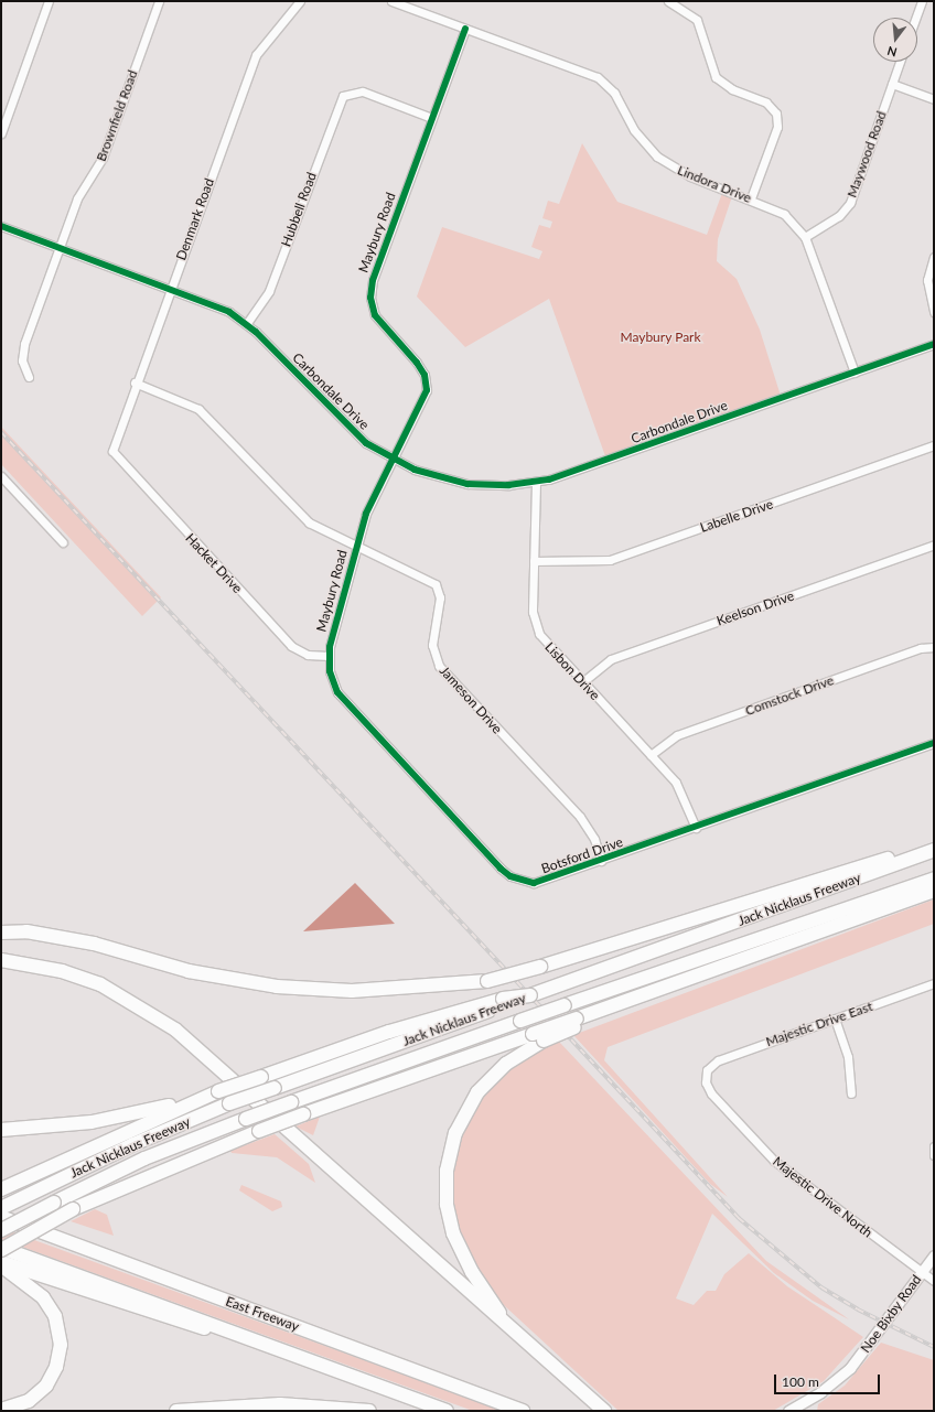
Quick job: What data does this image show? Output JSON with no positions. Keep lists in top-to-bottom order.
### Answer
{
  "streets": {
    "highway": ["Jack Nicklaus Freeway", "East Freeway"],
    "street": [
      "Brownfield Road",
      "Maywood Road",
      "Lindora Drive",
      "Hubbell Road",
      "Denmark Road",
      "Maybury Road",
      "Carbondale Drive",
      "Labelle Drive",
      "Hacket Drive",
      "Keelson Drive",
      "Lisbon Drive",
      "Comstock Drive",
      "Jameson Drive",
      "Botsford Drive",
      "Majestic Drive East",
      "Majestic Drive North",
      "Noe Bixby Road"
    ]
  },
  "crossings": [
    ["Brownfield Road", "Carbondale Drive"],
    ["Maywood Road", "Lindora Drive"],
    ["Lindora Drive", "Maybury Road"],
    ["Lindora Drive", "Carbondale Drive"],
    ["Hubbell Road", "Maybury Road"],
    ["Hubbell Road", "Carbondale Drive"],
    ["Denmark Road", "Carbondale Drive"],
    ["Denmark Road", "Hacket Drive"],
    ["Denmark Road", "Jameson Drive"],
    ["Maybury Road", "Carbondale Drive"],
    ["Maybury Road", "Hacket Drive"],
    ["Maybury Road", "Jameson Drive"],
    ["Maybury Road", "Botsford Drive"],
    ["Carbondale Drive", "Lisbon Drive"],
    ["Labelle Drive", "Lisbon Drive"],
    ["Hacket Drive", "Botsford Drive"],
    ["Keelson Drive", "Lisbon Drive"],
    ["Lisbon Drive", "Comstock Drive"],
    ["Lisbon Drive", "Botsford Drive"],
    ["Jameson Drive", "Botsford Drive"],
    ["Majestic Drive East", "Majestic Drive North"],
    ["Majestic Drive North", "Noe Bixby Road"]
  ],
  "parks": ["Maybury Park"],
  "scale_bar": "100 m",
  "north": "bottom"
}
